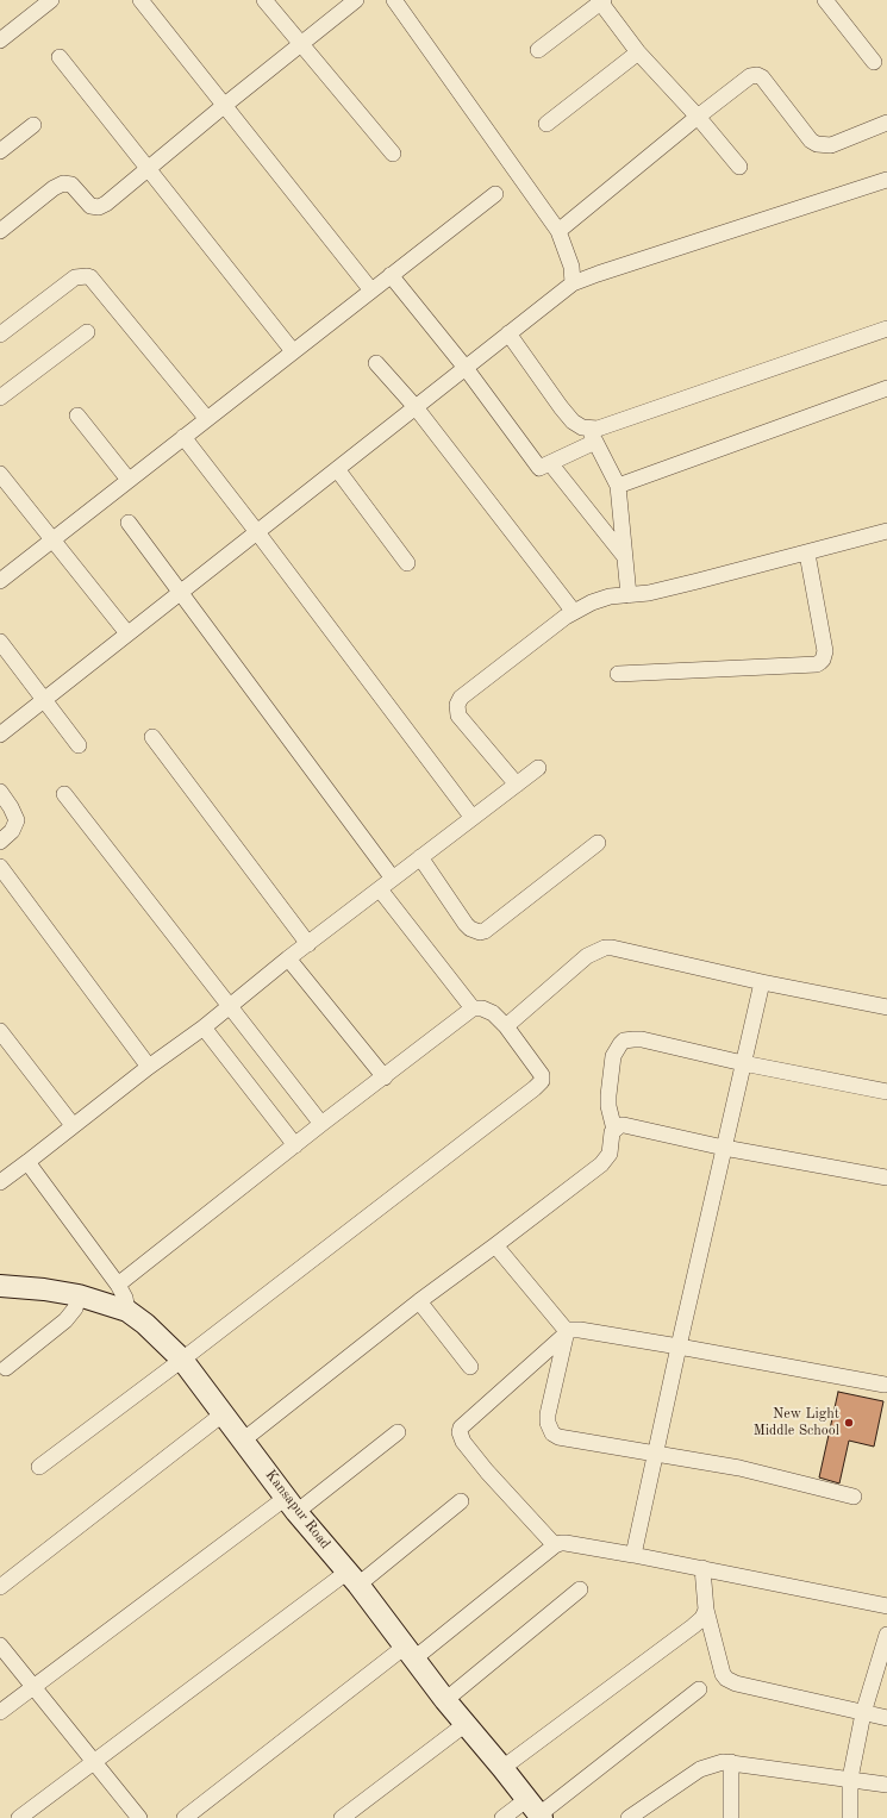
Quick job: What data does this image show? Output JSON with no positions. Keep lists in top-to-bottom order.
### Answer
{
  "streets": {
    "street": ["Kansapur Road"]
  },
  "places": ["New Light Middle School"]
}
